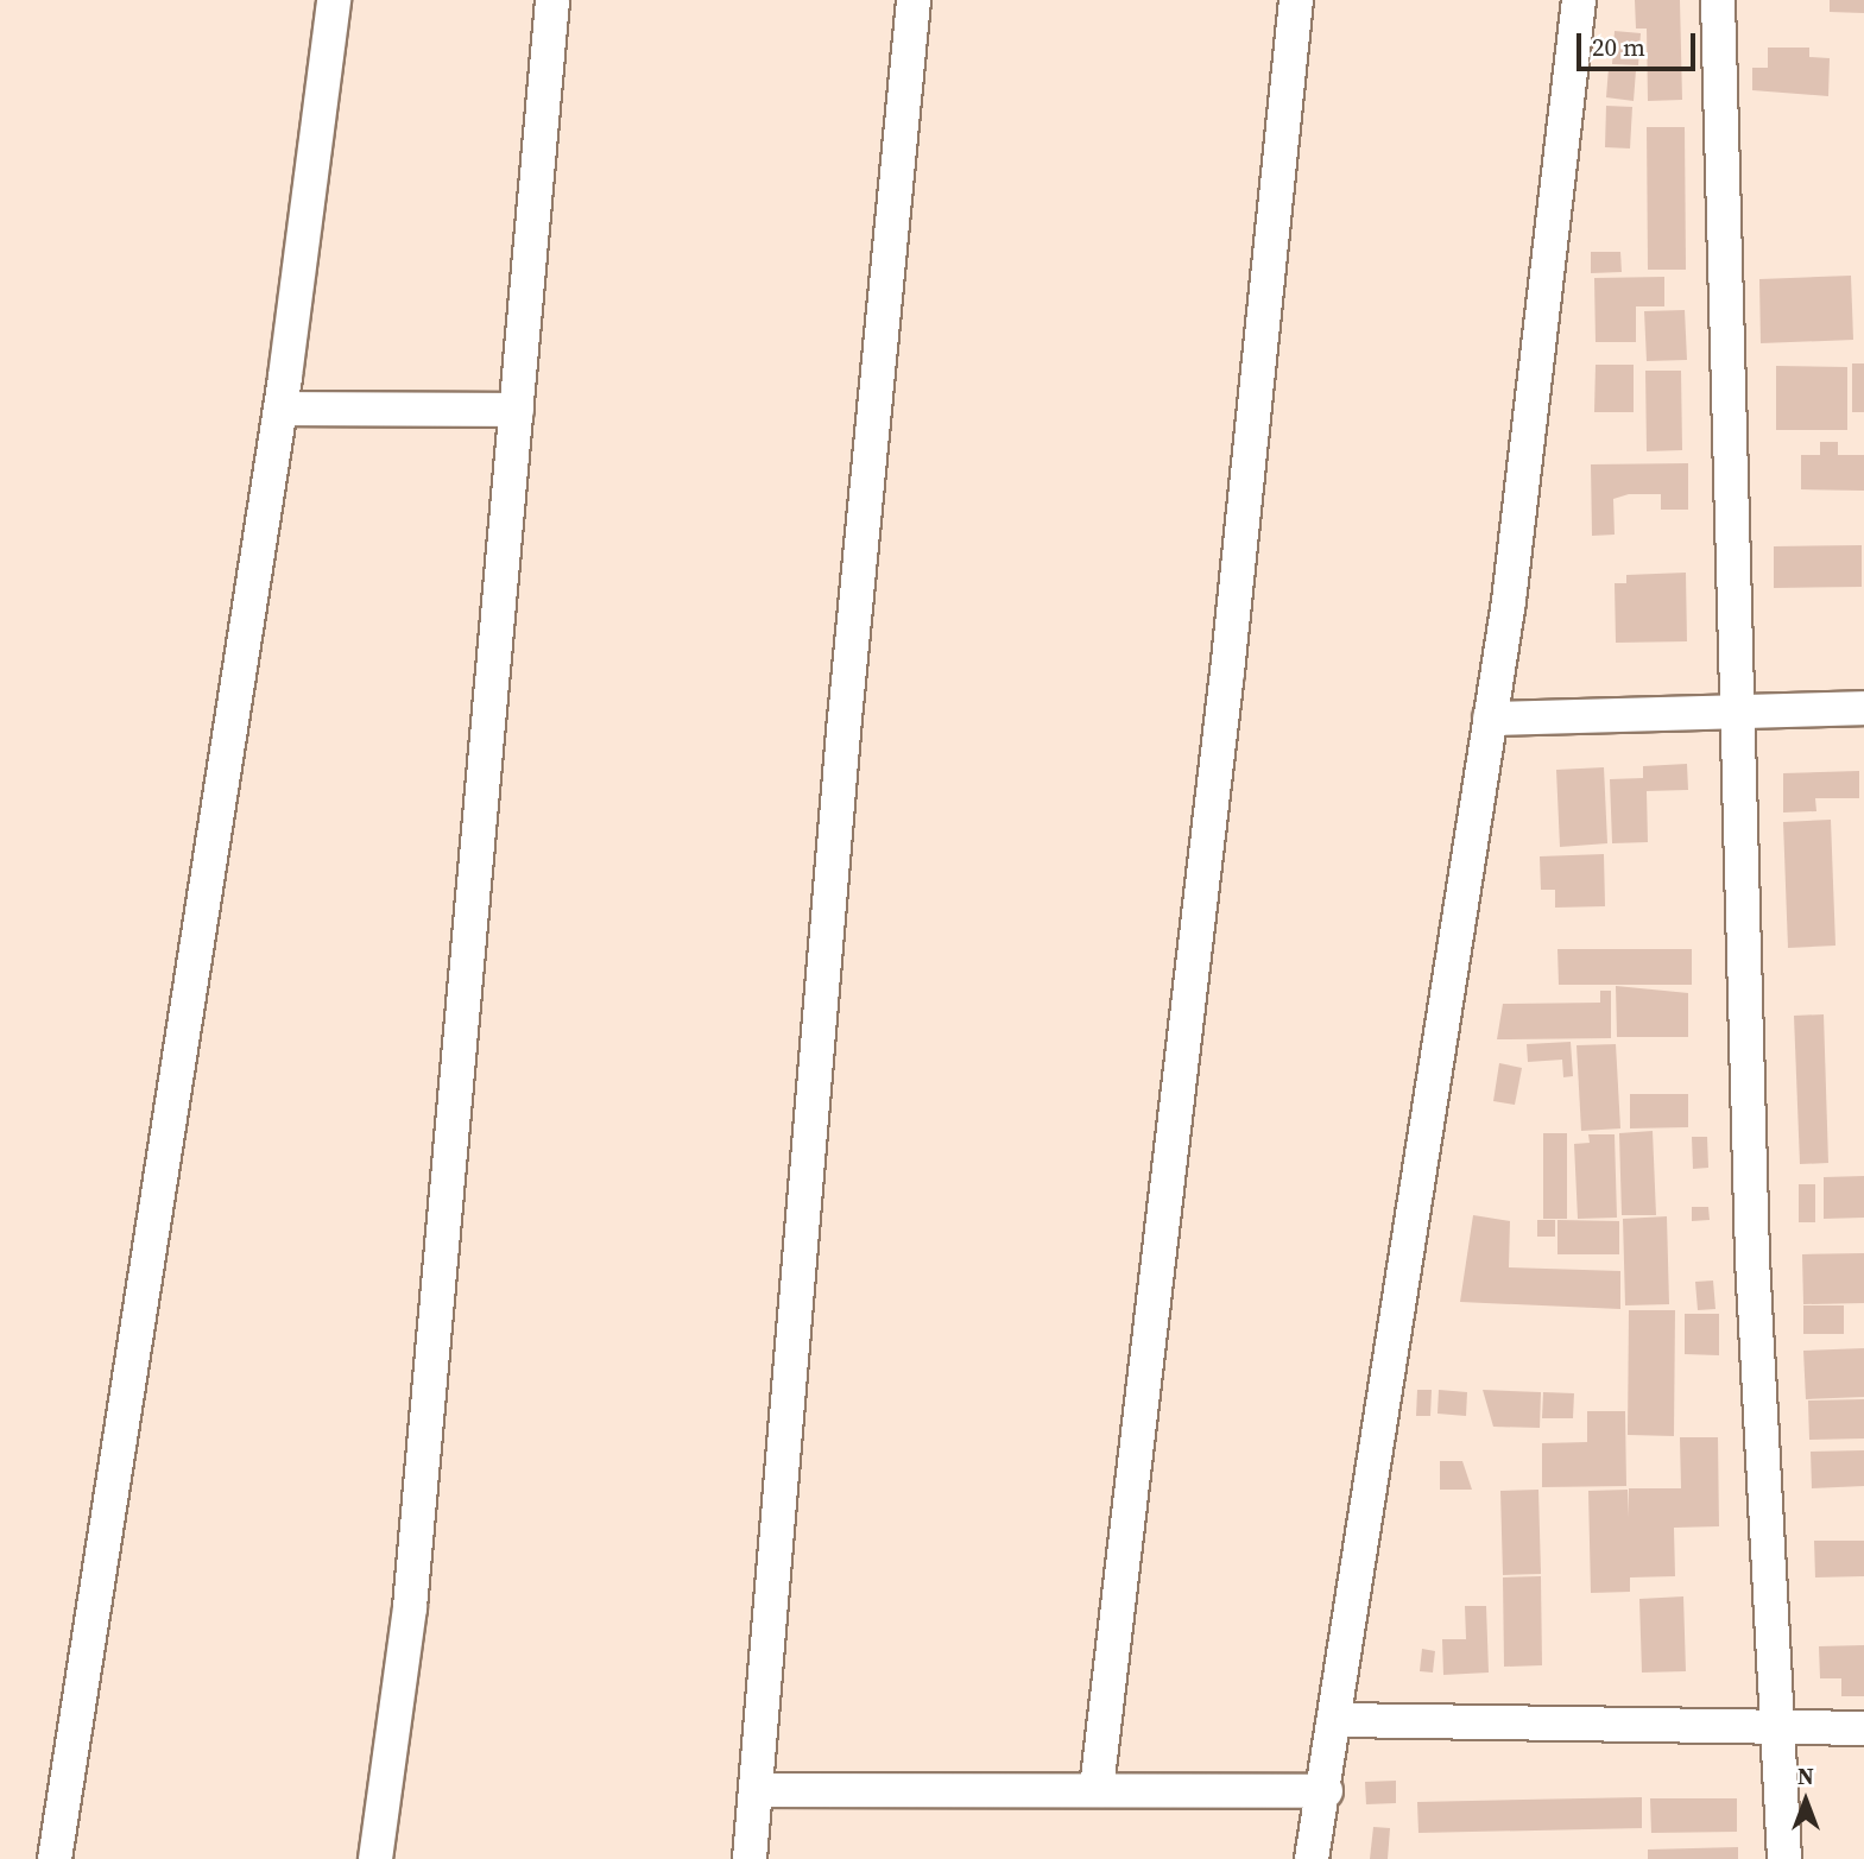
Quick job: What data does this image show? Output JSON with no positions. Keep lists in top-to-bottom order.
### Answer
{
  "scale_bar": "20 m",
  "north": "top"
}
